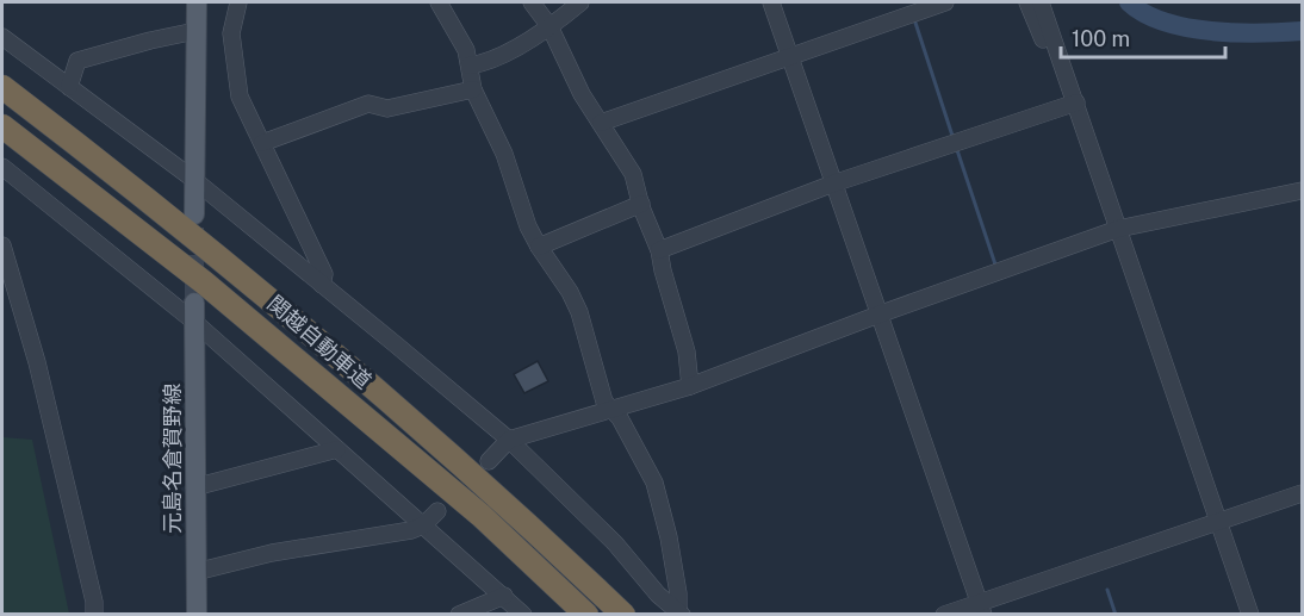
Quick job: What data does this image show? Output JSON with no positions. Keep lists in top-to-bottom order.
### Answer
{
  "streets": {
    "highway": ["関越自動車道"],
    "main road": ["元島名倉賀野線"]
  },
  "scale_bar": "100 m"
}
